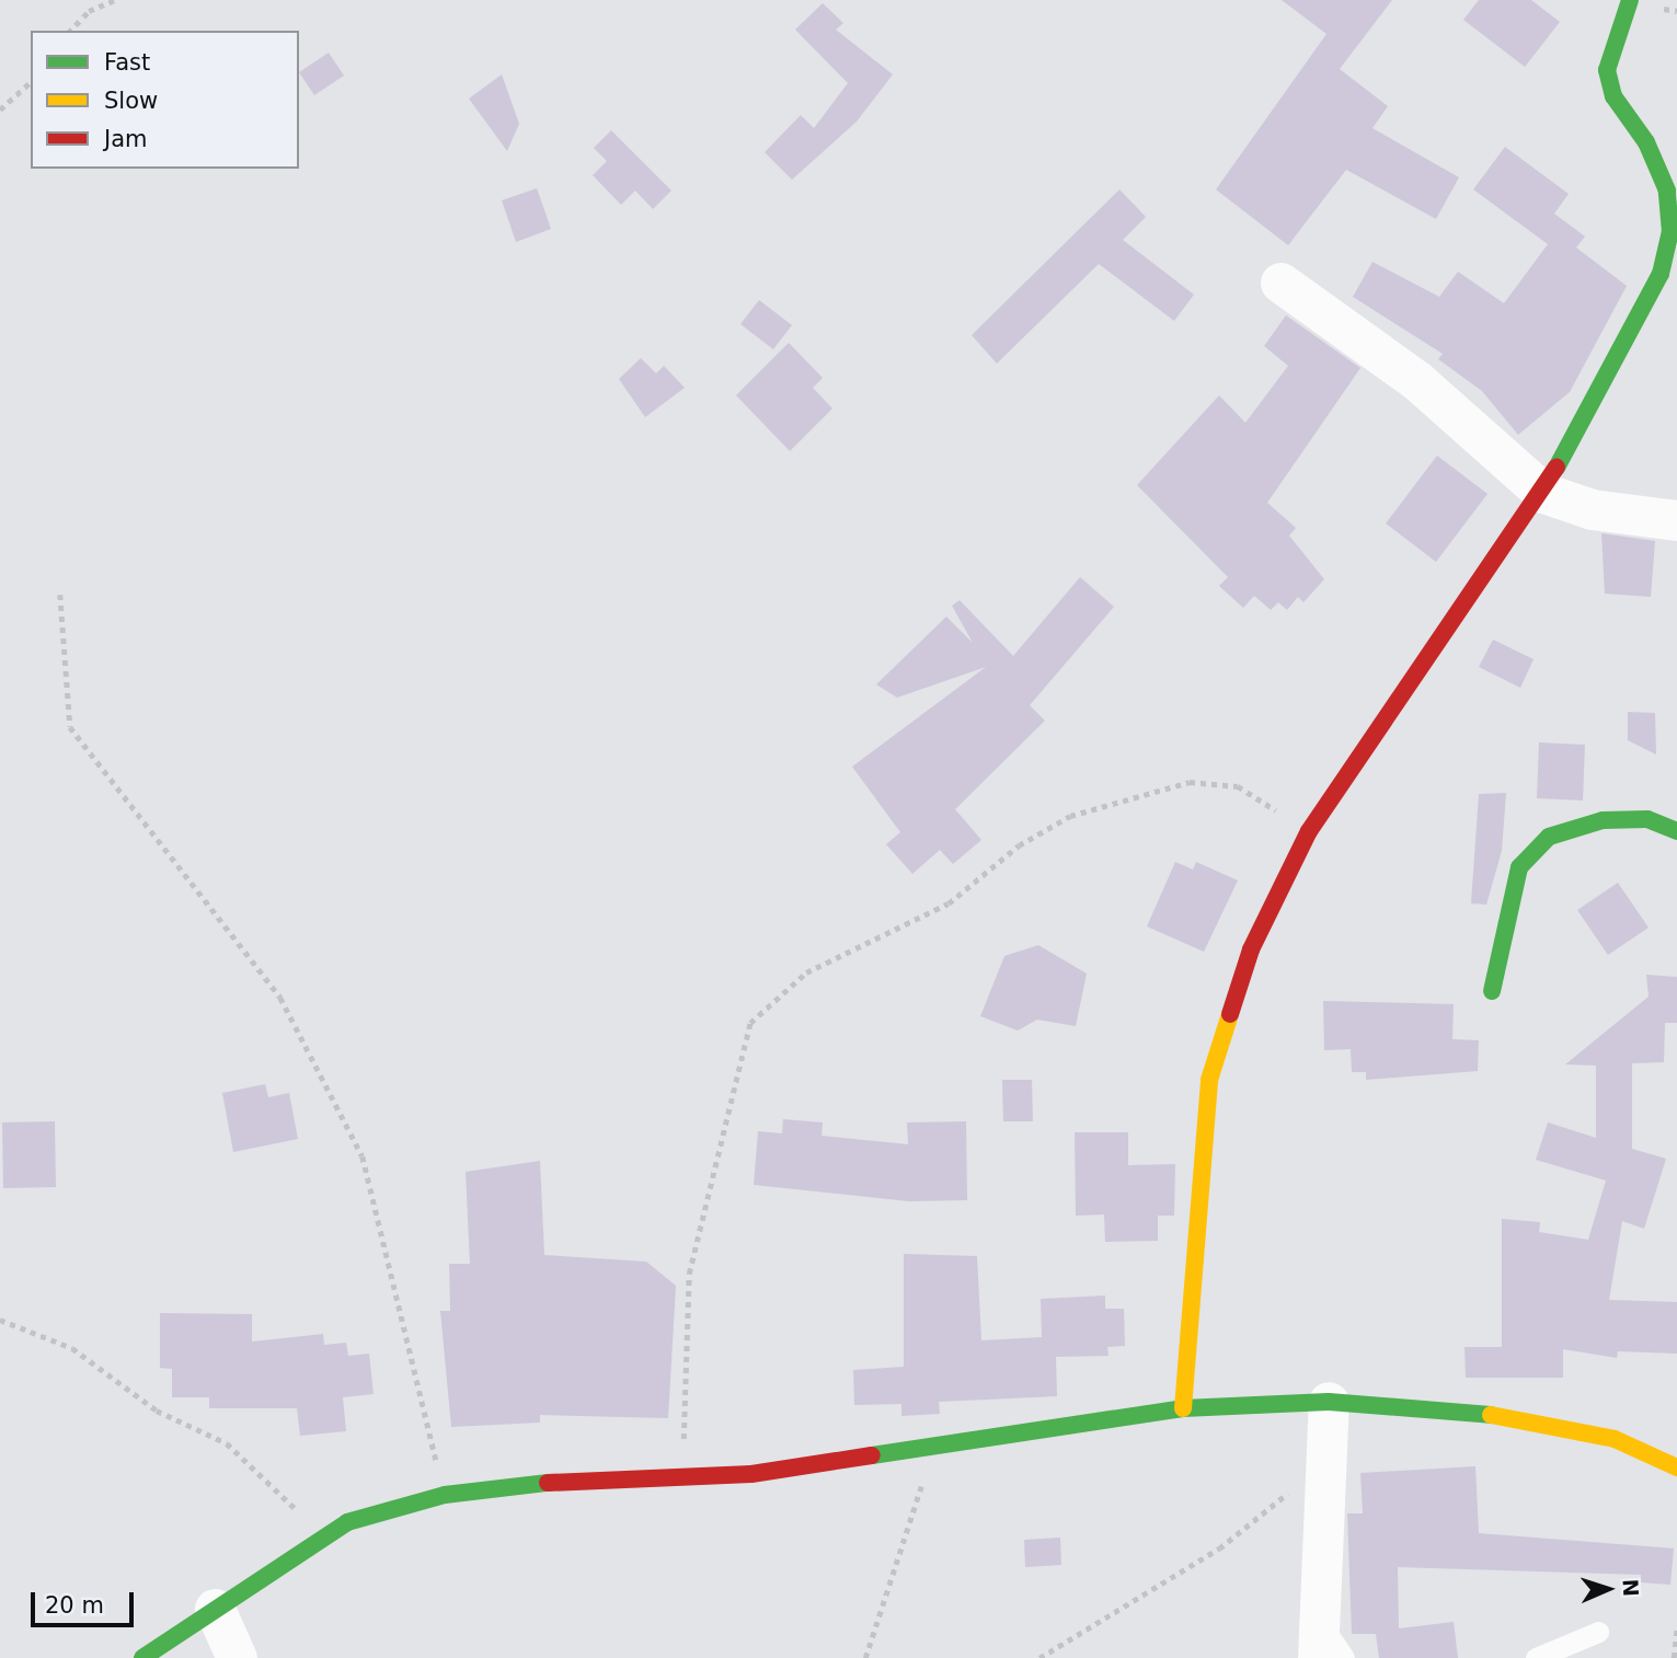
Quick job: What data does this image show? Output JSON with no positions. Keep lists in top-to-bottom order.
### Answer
{
  "legend": ["Fast", "Slow", "Jam"],
  "scale_bar": "20 m",
  "north": "right"
}
